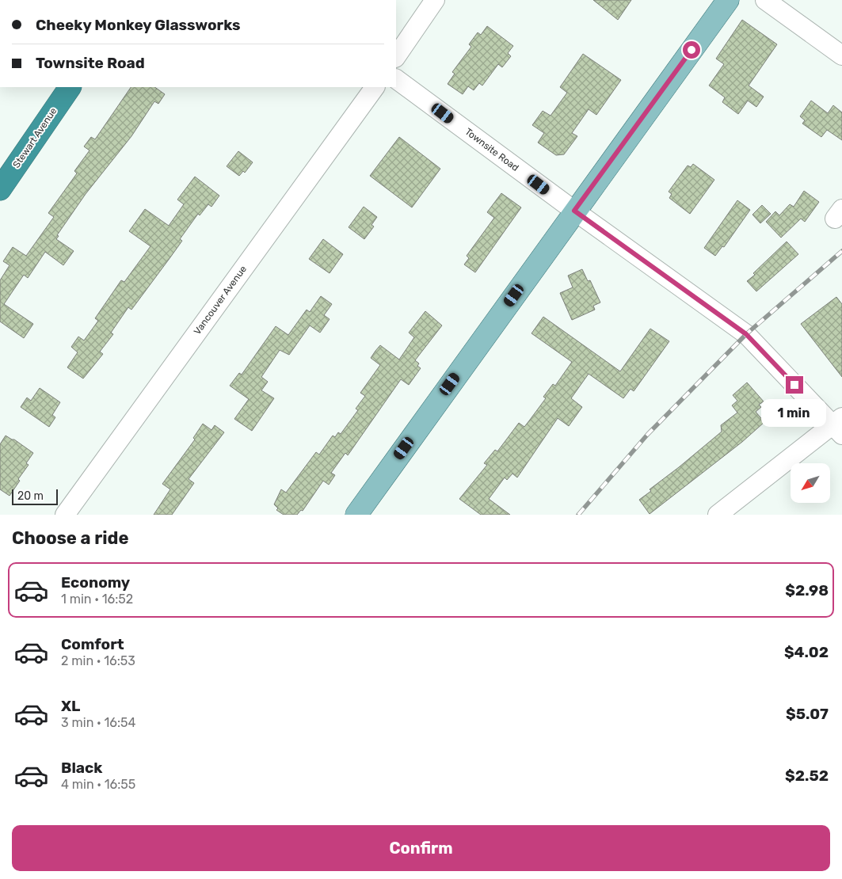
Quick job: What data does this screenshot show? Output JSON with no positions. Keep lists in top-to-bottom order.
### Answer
{
  "streets": {
    "highway": ["Stewart Avenue"],
    "street": ["Townsite Road", "Vancouver Avenue"]
  },
  "scale_bar": "20 m",
  "north": "bottom left",
  "page": {
    "banner": ["Cheeky Monkey Glassworks", "Townsite Road"],
    "bubble": "1 min",
    "scale": "20 m",
    "heading": "Choose a ride",
    "list": [
      {
        "name": "Economy",
        "note": "1 min · 16:52",
        "value": "$2.98"
      },
      {
        "name": "Comfort",
        "note": "2 min · 16:53",
        "value": "$4.02"
      },
      {
        "name": "XL",
        "note": "3 min · 16:54",
        "value": "$5.07"
      },
      {
        "name": "Black",
        "note": "4 min · 16:55",
        "value": "$2.52"
      }
    ],
    "buttons": "Confirm"
  }
}
